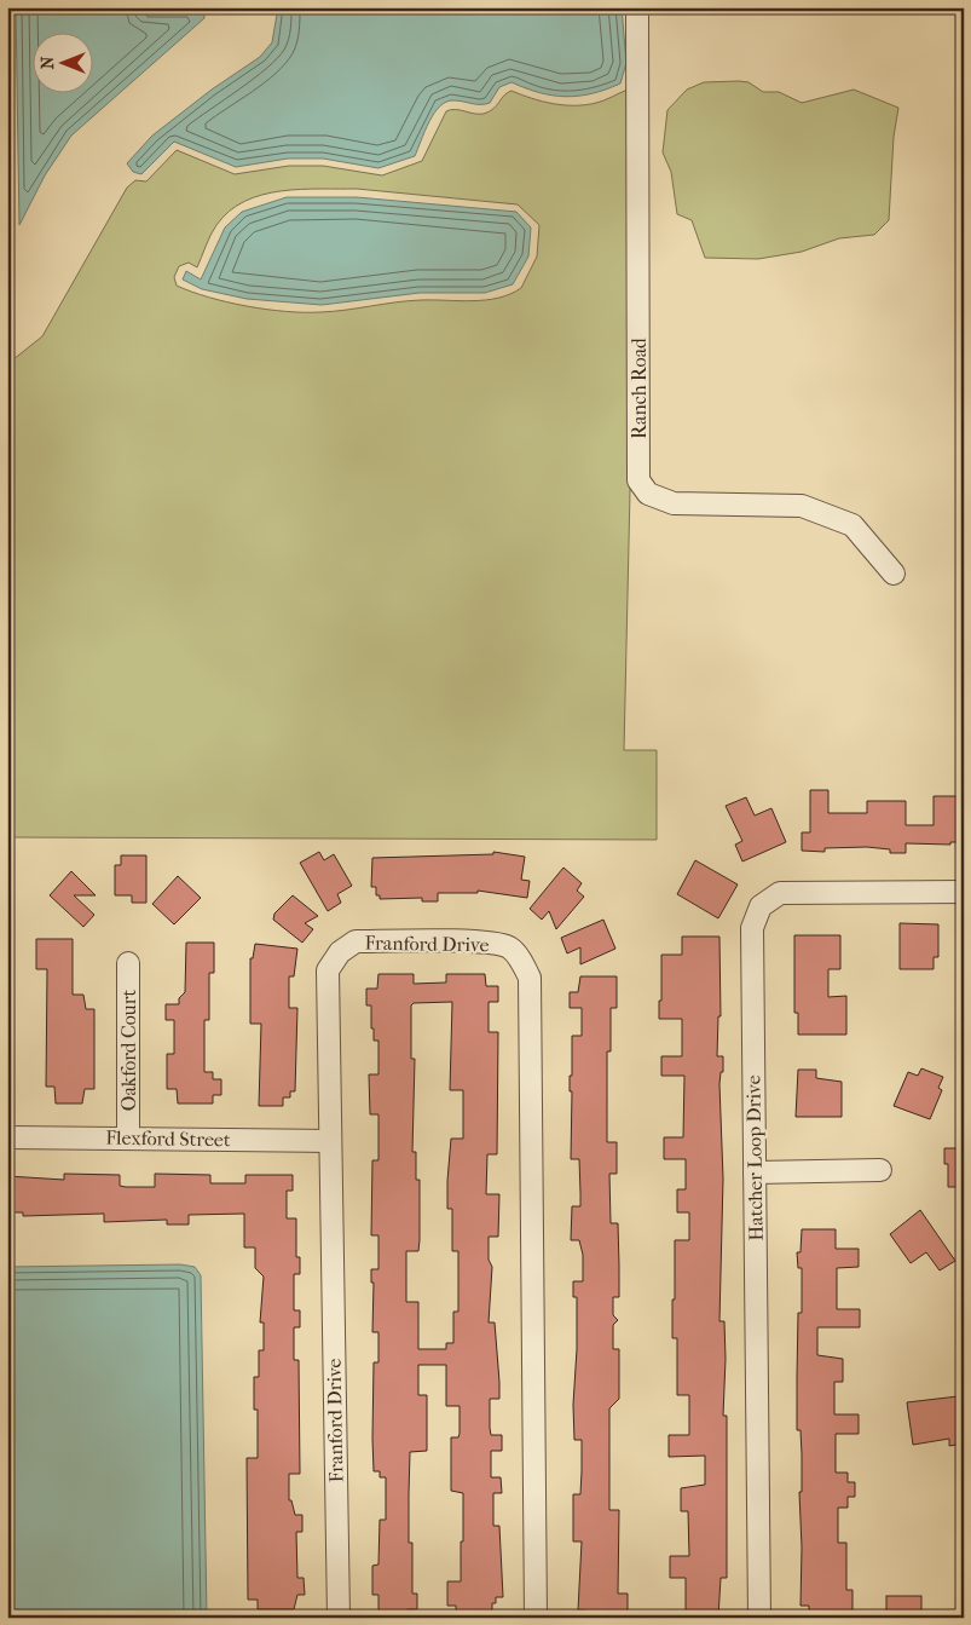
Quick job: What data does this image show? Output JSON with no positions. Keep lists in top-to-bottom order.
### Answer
{
  "streets": {
    "street": [
      "Ranch Road",
      "Franford Drive",
      "Oakford Court",
      "Flexford Street",
      "Hatcher Loop Drive"
    ]
  },
  "crossings": [
    ["Franford Drive", "Flexford Street"],
    ["Oakford Court", "Flexford Street"]
  ],
  "north": "left"
}
